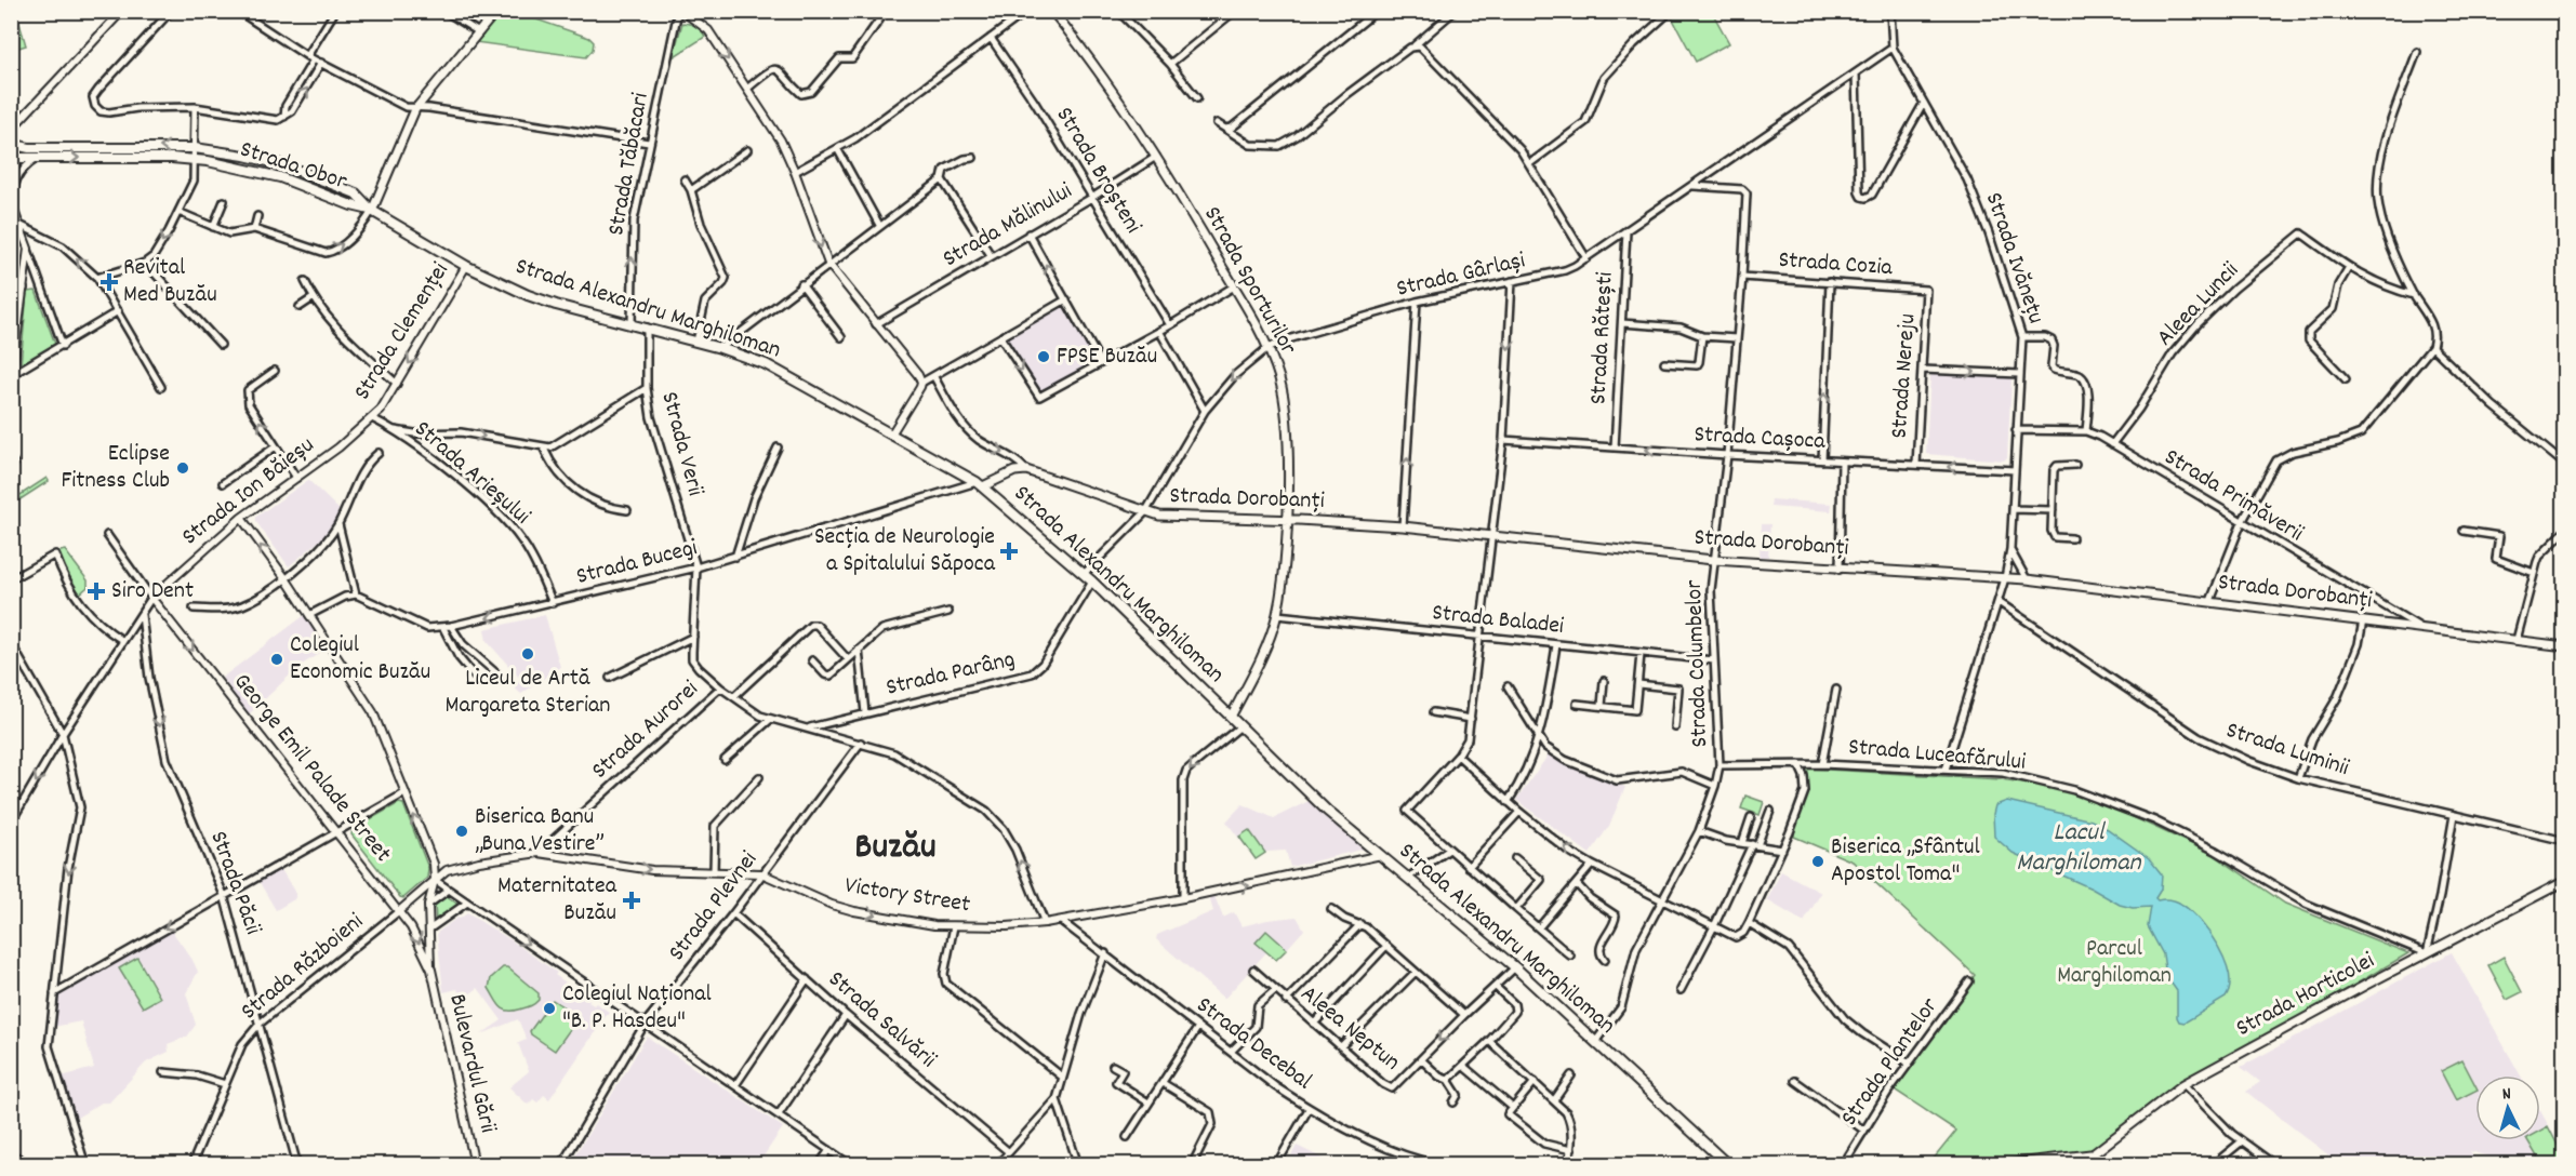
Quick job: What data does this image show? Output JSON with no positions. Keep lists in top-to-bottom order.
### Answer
{
  "streets": {
    "main road": [
      "Strada Obor",
      "Strada Sporturilor",
      "Strada Alexandru Marghiloman",
      "Strada Dorobanți",
      "Strada Horticolei"
    ],
    "street": [
      "Strada Tăbăcari",
      "Strada Broșteni",
      "Strada Mălinului",
      "Strada Ivănețu",
      "Strada Cozia",
      "Strada Gârlași",
      "Aleea Luncii",
      "Strada Clemenței",
      "Strada Rătești",
      "Strada Nereju",
      "Strada Cașoca",
      "Strada Verii",
      "Strada Arieșului",
      "Strada Ion Băieșu",
      "Strada Primăverii",
      "Strada Bucegi",
      "Strada Baladei",
      "Strada Columbelor",
      "Strada Parâng",
      "Strada Aurorei",
      "Strada Luminii",
      "Strada Luceafărului",
      "George Emil Palade Street",
      "Strada Păcii",
      "Victory Street",
      "Strada Plevnei",
      "Strada Războieni",
      "Strada Salvării",
      "Aleea Neptun",
      "Strada Decebal",
      "Strada Plantelor",
      "Bulevardul Gării"
    ]
  },
  "crossings": [
    ["Strada Tăbăcari", "Strada Alexandru Marghiloman"],
    ["Strada Obor", "Strada Alexandru Marghiloman"],
    ["Strada Broșteni", "Strada Mălinului"],
    ["Strada Mălinului", "Strada Sporturilor"],
    ["Strada Ivănețu", "Strada Gârlași"],
    ["Strada Ivănețu", "Strada Cașoca"],
    ["Strada Ivănețu", "Strada Primăverii"],
    ["Strada Ivănețu", "Strada Dorobanți"],
    ["Strada Ivănețu", "Strada Luminii"],
    ["Strada Ivănețu", "Strada Luceafărului"],
    ["Strada Cozia", "Strada Nereju"],
    ["Strada Cozia", "Strada Columbelor"],
    ["Strada Gârlași", "Strada Sporturilor"],
    ["Strada Gârlași", "Strada Alexandru Marghiloman"],
    ["Strada Gârlași", "Strada Rătești"],
    ["Strada Gârlași", "Strada Dorobanți"],
    ["Strada Gârlași", "Strada Columbelor"],
    ["Strada Sporturilor", "Strada Alexandru Marghiloman"],
    ["Strada Sporturilor", "Strada Dorobanți"],
    ["Strada Sporturilor", "Strada Baladei"],
    ["Aleea Luncii", "Strada Primăverii"],
    ["Strada Alexandru Marghiloman", "Strada Clemenței"],
    ["Strada Alexandru Marghiloman", "Strada Verii"],
    ["Strada Alexandru Marghiloman", "Strada Bucegi"],
    ["Strada Alexandru Marghiloman", "Strada Columbelor"],
    ["Strada Alexandru Marghiloman", "Strada Parâng"],
    ["Strada Alexandru Marghiloman", "Victory Street"],
    ["Strada Alexandru Marghiloman", "Aleea Neptun"],
    ["Strada Clemenței", "Strada Arieșului"],
    ["Strada Clemenței", "Strada Ion Băieșu"],
    ["Strada Rătești", "Strada Cașoca"],
    ["Strada Nereju", "Strada Cașoca"],
    ["Strada Cașoca", "Strada Columbelor"],
    ["Strada Verii", "Strada Bucegi"],
    ["Strada Verii", "Strada Parâng"],
    ["Strada Verii", "Strada Aurorei"],
    ["Strada Verii", "Victory Street"],
    ["Strada Verii", "Strada Plevnei"],
    ["Strada Arieșului", "Strada Ion Băieșu"],
    ["Strada Arieșului", "Strada Bucegi"],
    ["Strada Ion Băieșu", "George Emil Palade Street"],
    ["Strada Primăverii", "Strada Dorobanți"],
    ["Strada Dorobanți", "Strada Columbelor"],
    ["Strada Baladei", "Strada Columbelor"],
    ["Strada Columbelor", "Strada Luceafărului"],
    ["Strada Aurorei", "Victory Street"],
    ["Strada Luceafărului", "Strada Horticolei"],
    ["George Emil Palade Street", "Victory Street"],
    ["George Emil Palade Street", "Strada Războieni"],
    ["George Emil Palade Street", "Bulevardul Gării"],
    ["Strada Păcii", "Strada Războieni"],
    ["Victory Street", "Strada Plevnei"],
    ["Victory Street", "Strada Războieni"],
    ["Victory Street", "Strada Decebal"],
    ["Strada Plevnei", "Strada Salvării"]
  ],
  "one_way": [
    "Strada Tăbăcari",
    "Strada Clemenței",
    "Strada Cașoca",
    "George Emil Palade Street",
    "Strada Păcii",
    "Victory Street"
  ],
  "districts": ["Buzău"],
  "water": ["Lacul Marghiloman"],
  "parks": ["Parcul Marghiloman"],
  "places": {
    "health": [
      "Revital Med Buzău",
      "Secția de Neurologie a Spitalului Săpoca",
      "Siro Dent",
      "Maternitatea Buzău"
    ],
    "other": [
      "FPSE Buzău",
      "Eclipse Fitness Club",
      "Liceul de Artă Margareta Sterian",
      "Colegiul Economic Buzău",
      "Biserica Banu „Buna Vestire”",
      "Biserica „Sfântul Apostol Toma\"",
      "Colegiul Național \"B. P. Hasdeu\""
    ]
  },
  "north": "top"
}
